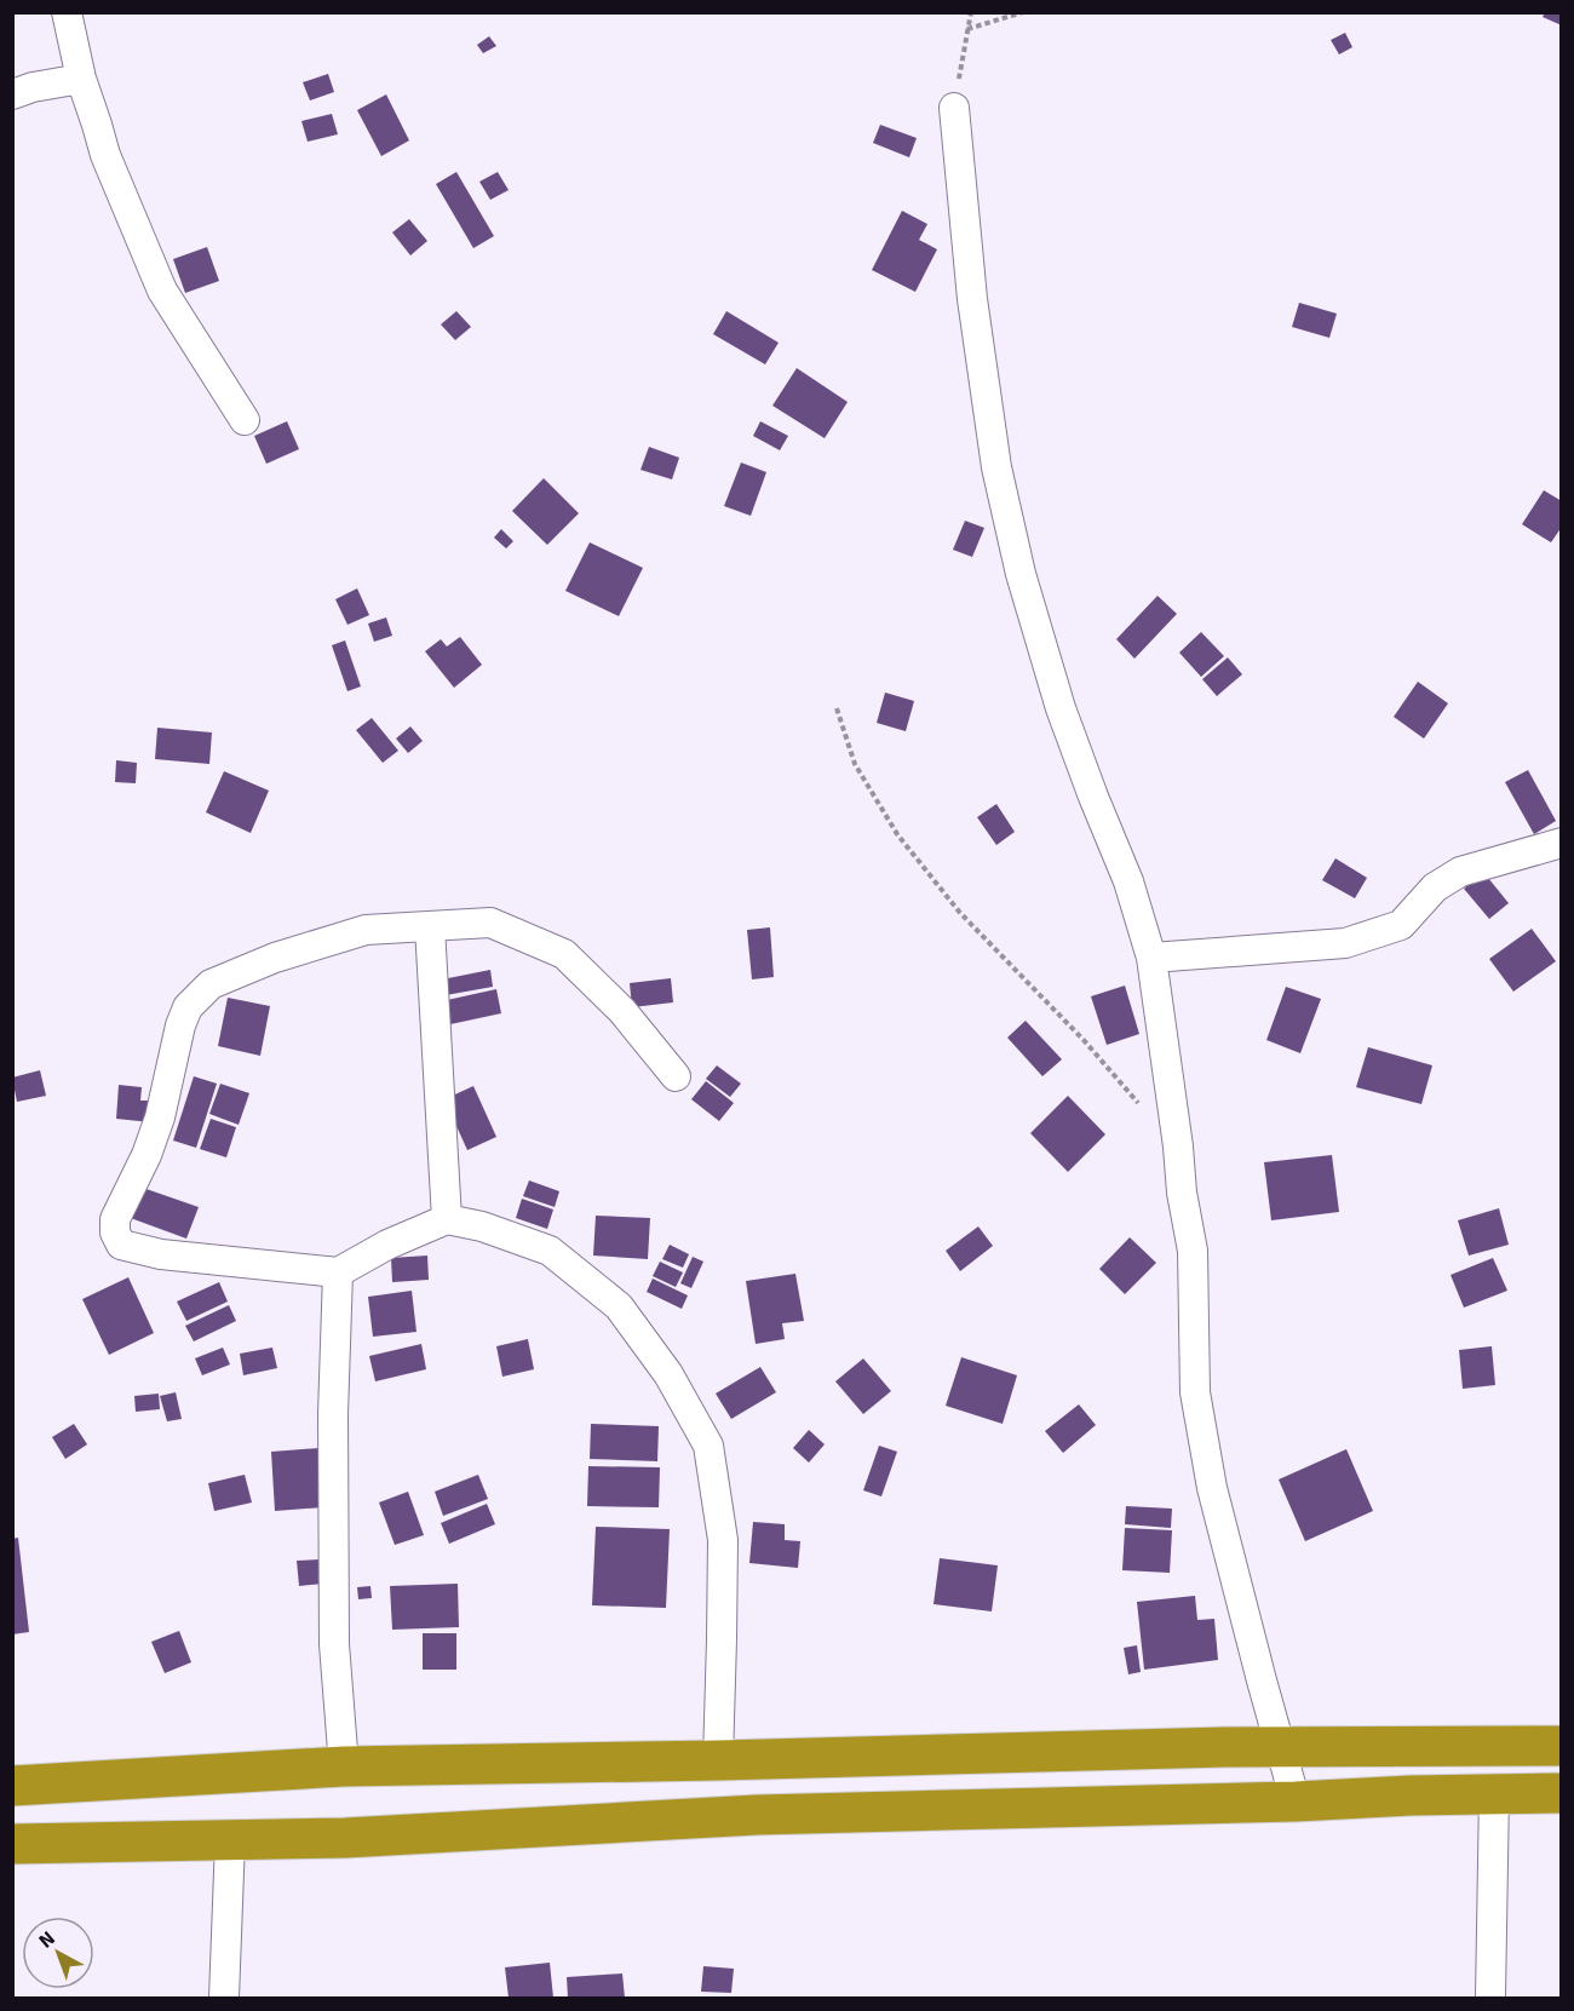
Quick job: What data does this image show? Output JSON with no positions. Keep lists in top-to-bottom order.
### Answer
{
  "north": "top left"
}
